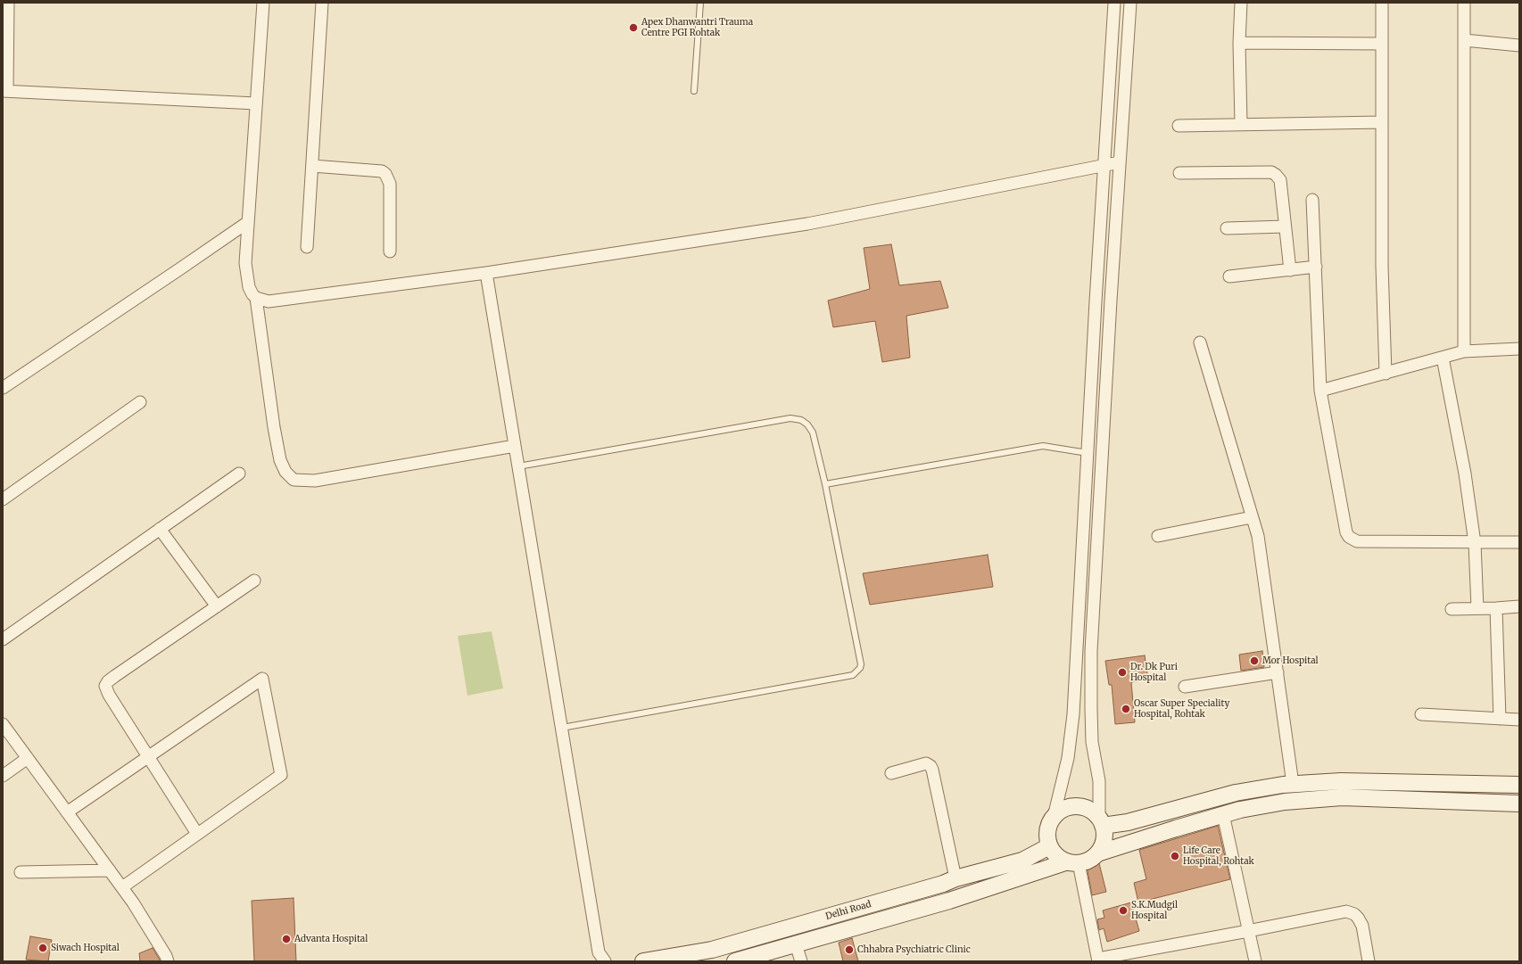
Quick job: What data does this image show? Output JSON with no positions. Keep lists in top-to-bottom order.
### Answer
{
  "streets": {
    "main road": ["Delhi Road"]
  },
  "places": [
    "Apex Dhanwantri Trauma Centre PGI Rohtak",
    "Mor Hospital",
    "Dr. Dk Puri Hospital",
    "Oscar Super Speciality Hospital, Rohtak",
    "Life Care Hospital, Rohtak",
    "S.K.Mudgil Hospital",
    "Advanta Hospital",
    "Siwach Hospital",
    "Chhabra Psychiatric Clinic"
  ]
}
